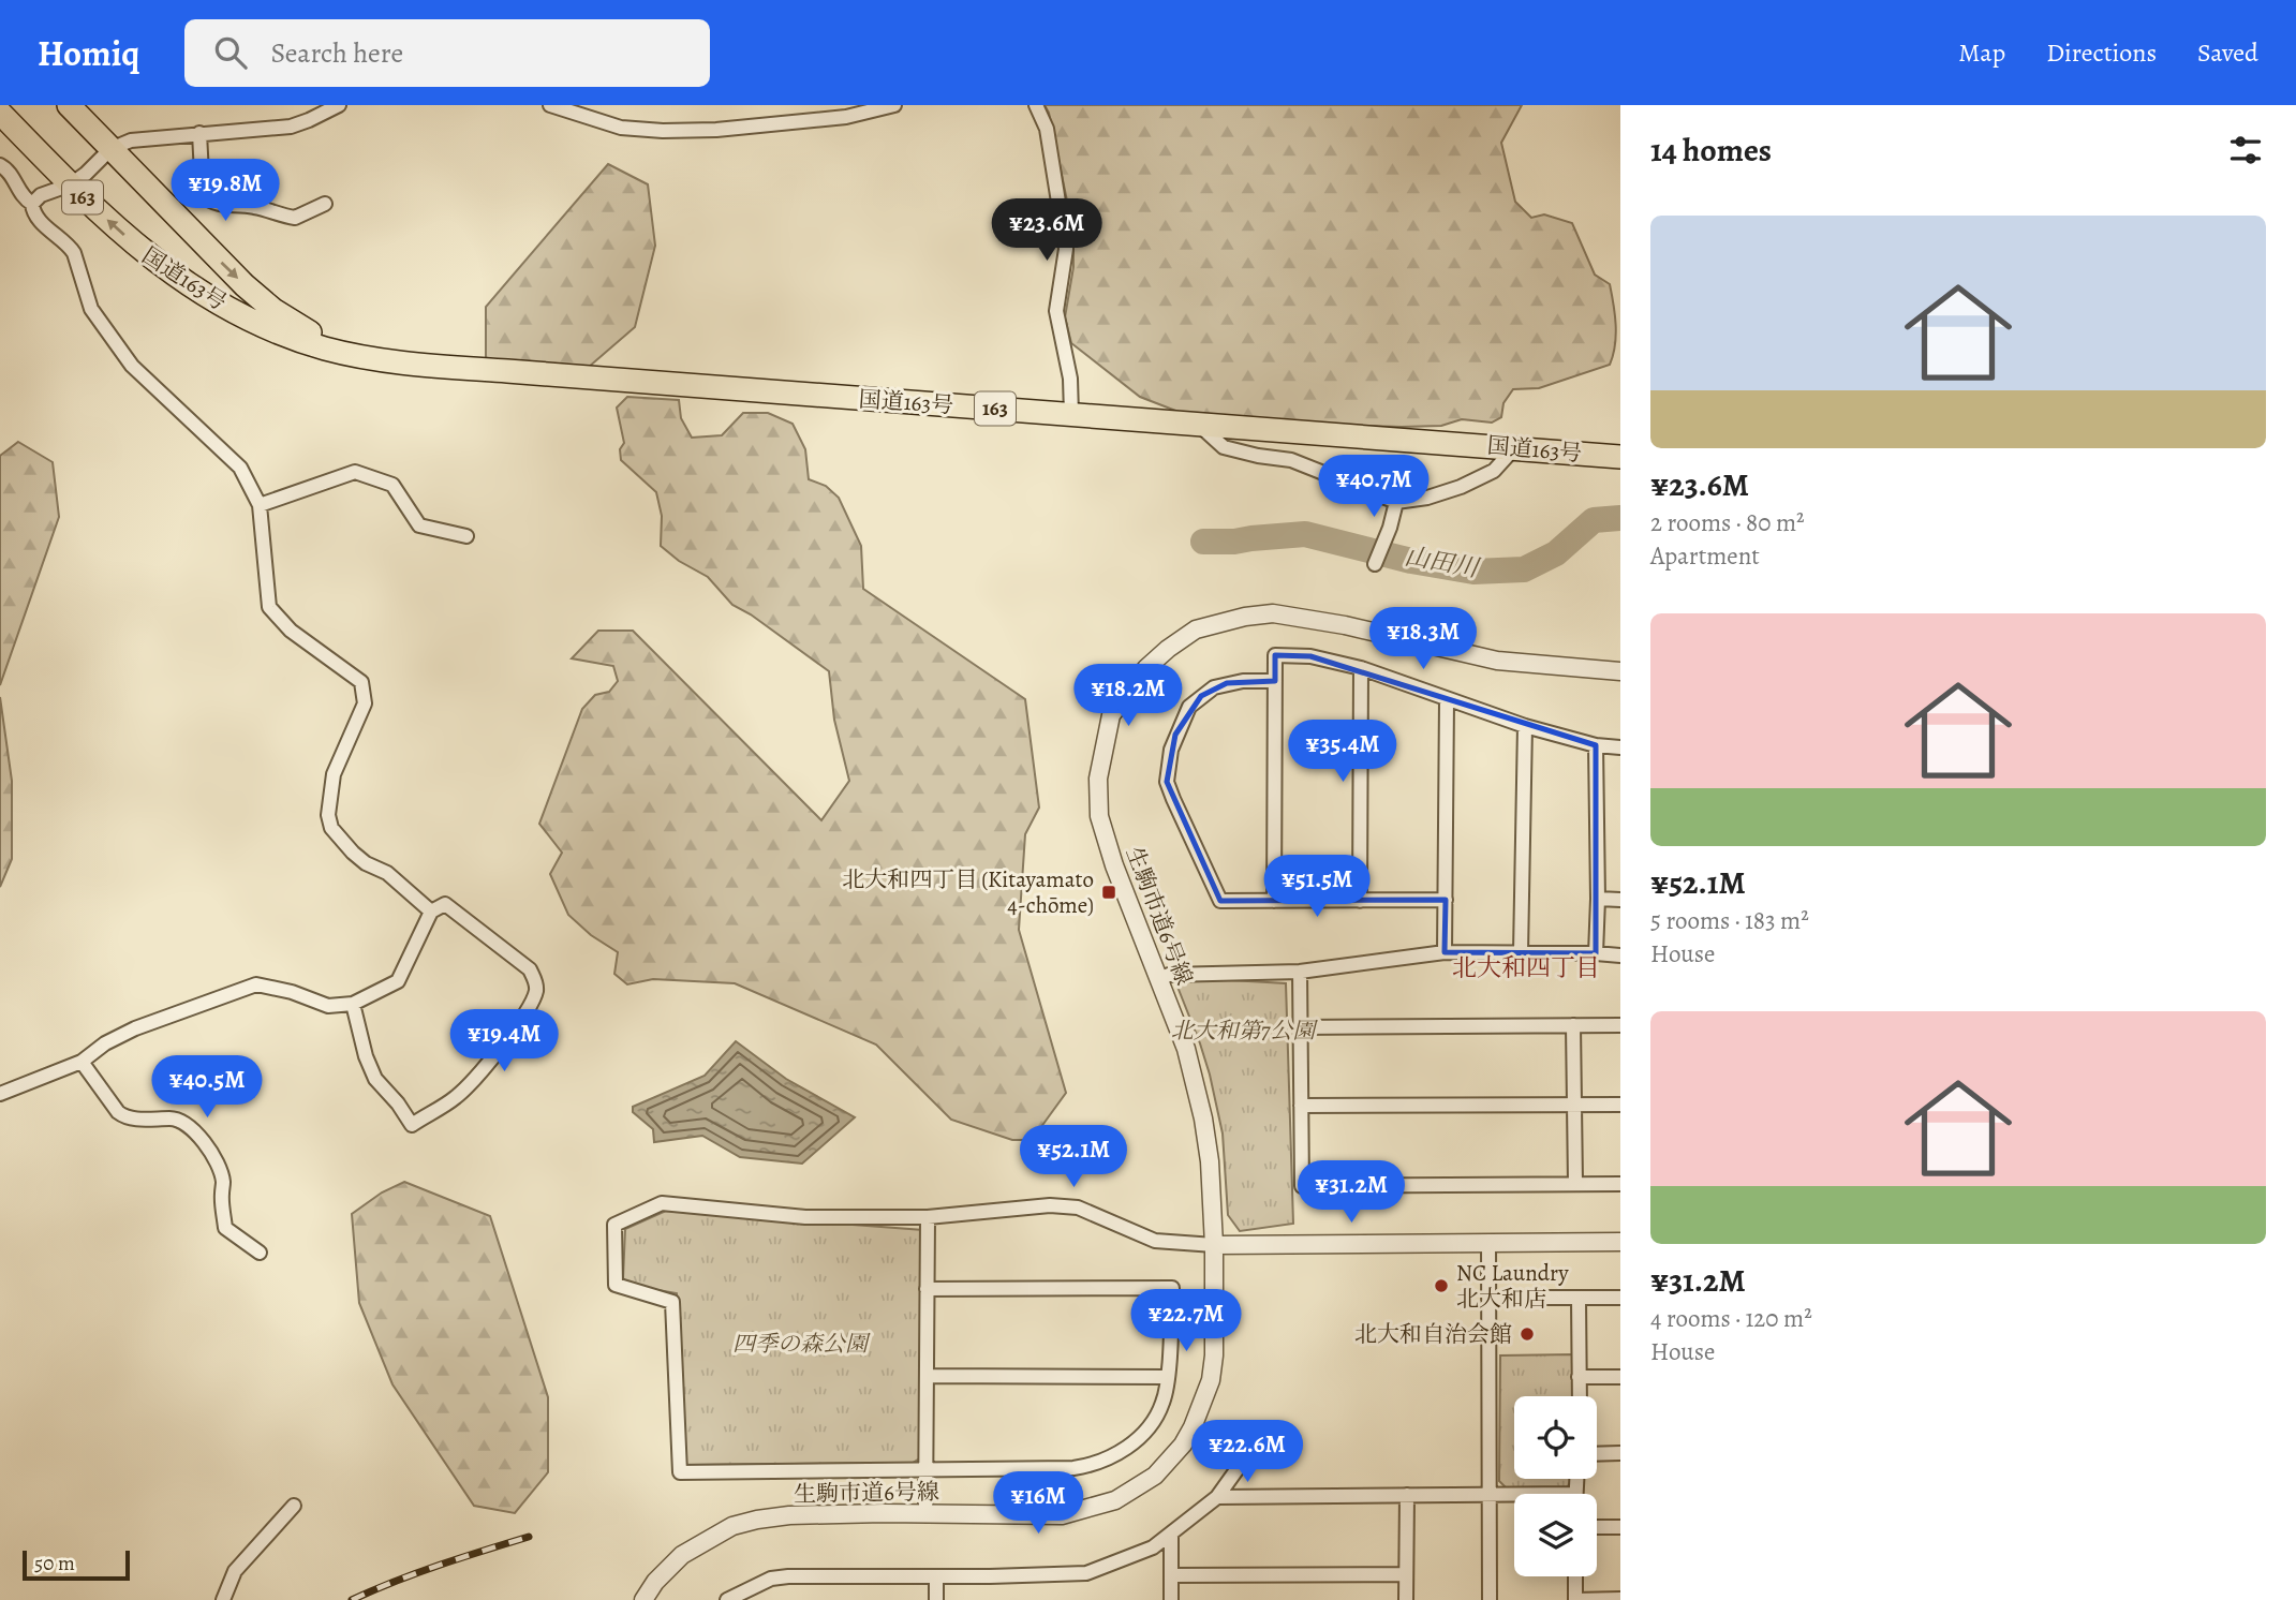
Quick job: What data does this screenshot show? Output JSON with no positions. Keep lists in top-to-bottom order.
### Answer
{
  "streets": {
    "highway": ["163", "国道163号"],
    "street": ["生駒市道6号線"]
  },
  "districts": ["北大和四丁目"],
  "water": ["山田川"],
  "parks": ["北大和第7公園", "四季の森公園"],
  "places": {
    "transit": ["北大和四丁目 (Kitayamato 4-chōme)"],
    "other": ["NC Laundry 北大和店", "北大和自治会館"]
  },
  "scale_bar": "50 m",
  "page": {
    "header": "Homiq",
    "search": "Search here",
    "nav": ["Map", "Directions", "Saved"],
    "heading": "14 homes",
    "price": [
      "¥19.8M",
      "¥23.6M",
      "¥40.7M",
      "¥18.3M",
      "¥18.2M",
      "¥35.4M",
      "¥51.5M",
      "¥19.4M",
      "¥40.5M",
      "¥52.1M",
      "¥31.2M",
      "¥22.7M",
      "¥22.6M",
      "¥16M"
    ],
    "list": [
      {
        "name": "¥23.6M",
        "note": "2 rooms · 80 m² · Apartment"
      },
      {
        "name": "¥52.1M",
        "note": "5 rooms · 183 m² · House"
      },
      {
        "name": "¥31.2M",
        "note": "4 rooms · 120 m² · House"
      }
    ],
    "scale": "50 m"
  }
}
